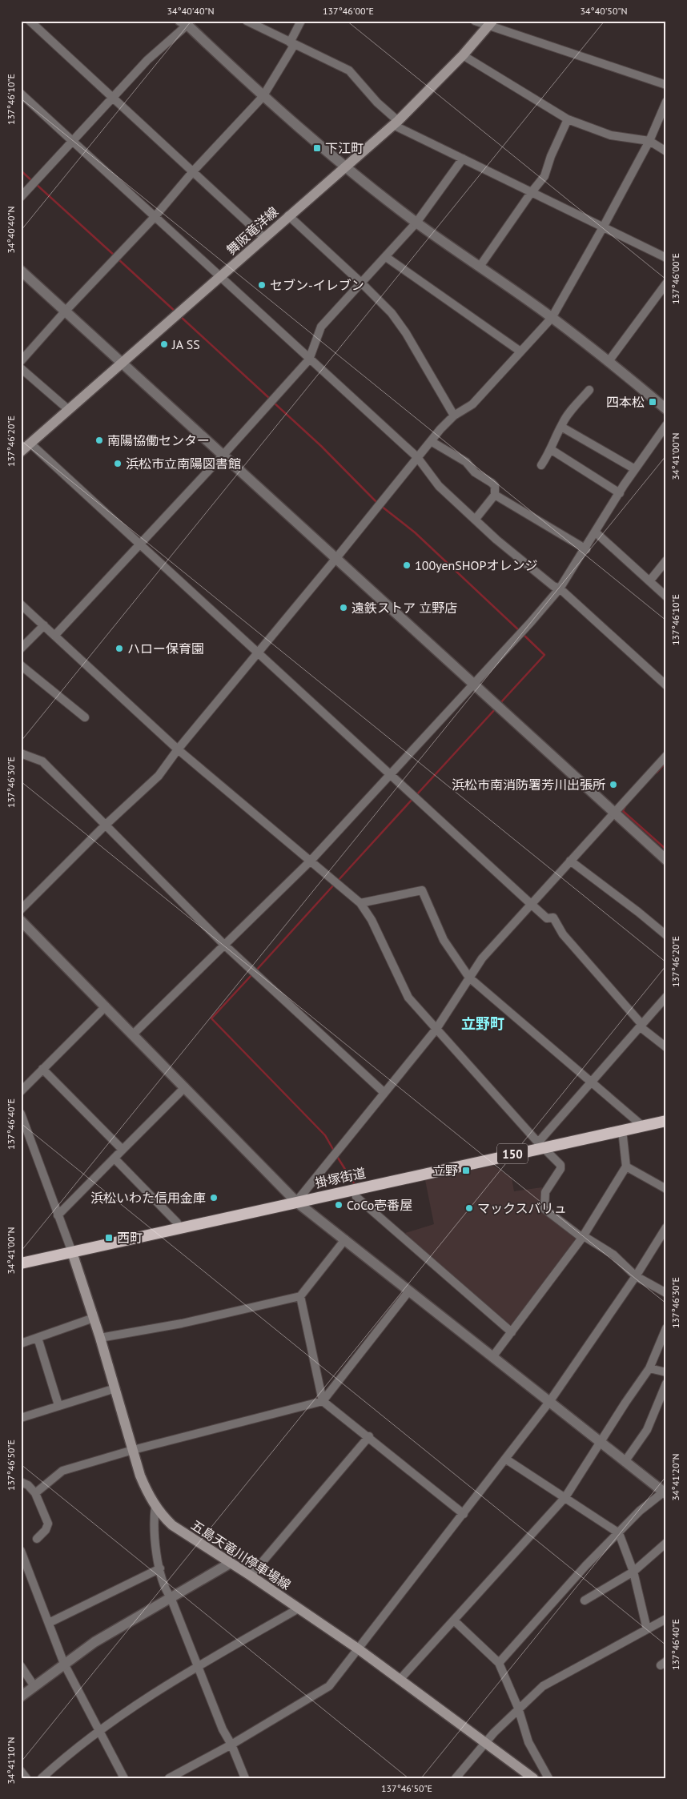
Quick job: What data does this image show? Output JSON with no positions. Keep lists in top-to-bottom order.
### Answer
{
  "streets": {
    "highway": ["150", "掛塚街道"],
    "main road": ["舞阪竜洋線", "五島天竜川停車場線"]
  },
  "crossings": [
    ["掛塚街道", "五島天竜川停車場線"]
  ],
  "districts": ["立野町"],
  "places": {
    "transit": [
      "下江町",
      "四本松",
      "立野",
      "西町"
    ],
    "other": [
      "セブン-イレブン",
      "JA SS",
      "南陽協働センター",
      "浜松市立南陽図書館",
      "100yenSHOPオレンジ",
      "遠鉄ストア 立野店",
      "ハロー保育園",
      "浜松市南消防署芳川出張所",
      "浜松いわた信用金庫",
      "CoCo壱番屋",
      "マックスバリュ"
    ]
  },
  "coordinates": [
    "34°40'40\"N",
    "137°46'00\"E",
    "34°40'50\"N",
    "137°46'10\"E",
    "137°46'20\"E",
    "34°41'00\"N",
    "137°46'30\"E",
    "137°46'40\"E",
    "137°46'50\"E",
    "34°41'20\"N",
    "34°41'10\"N"
  ]
}
